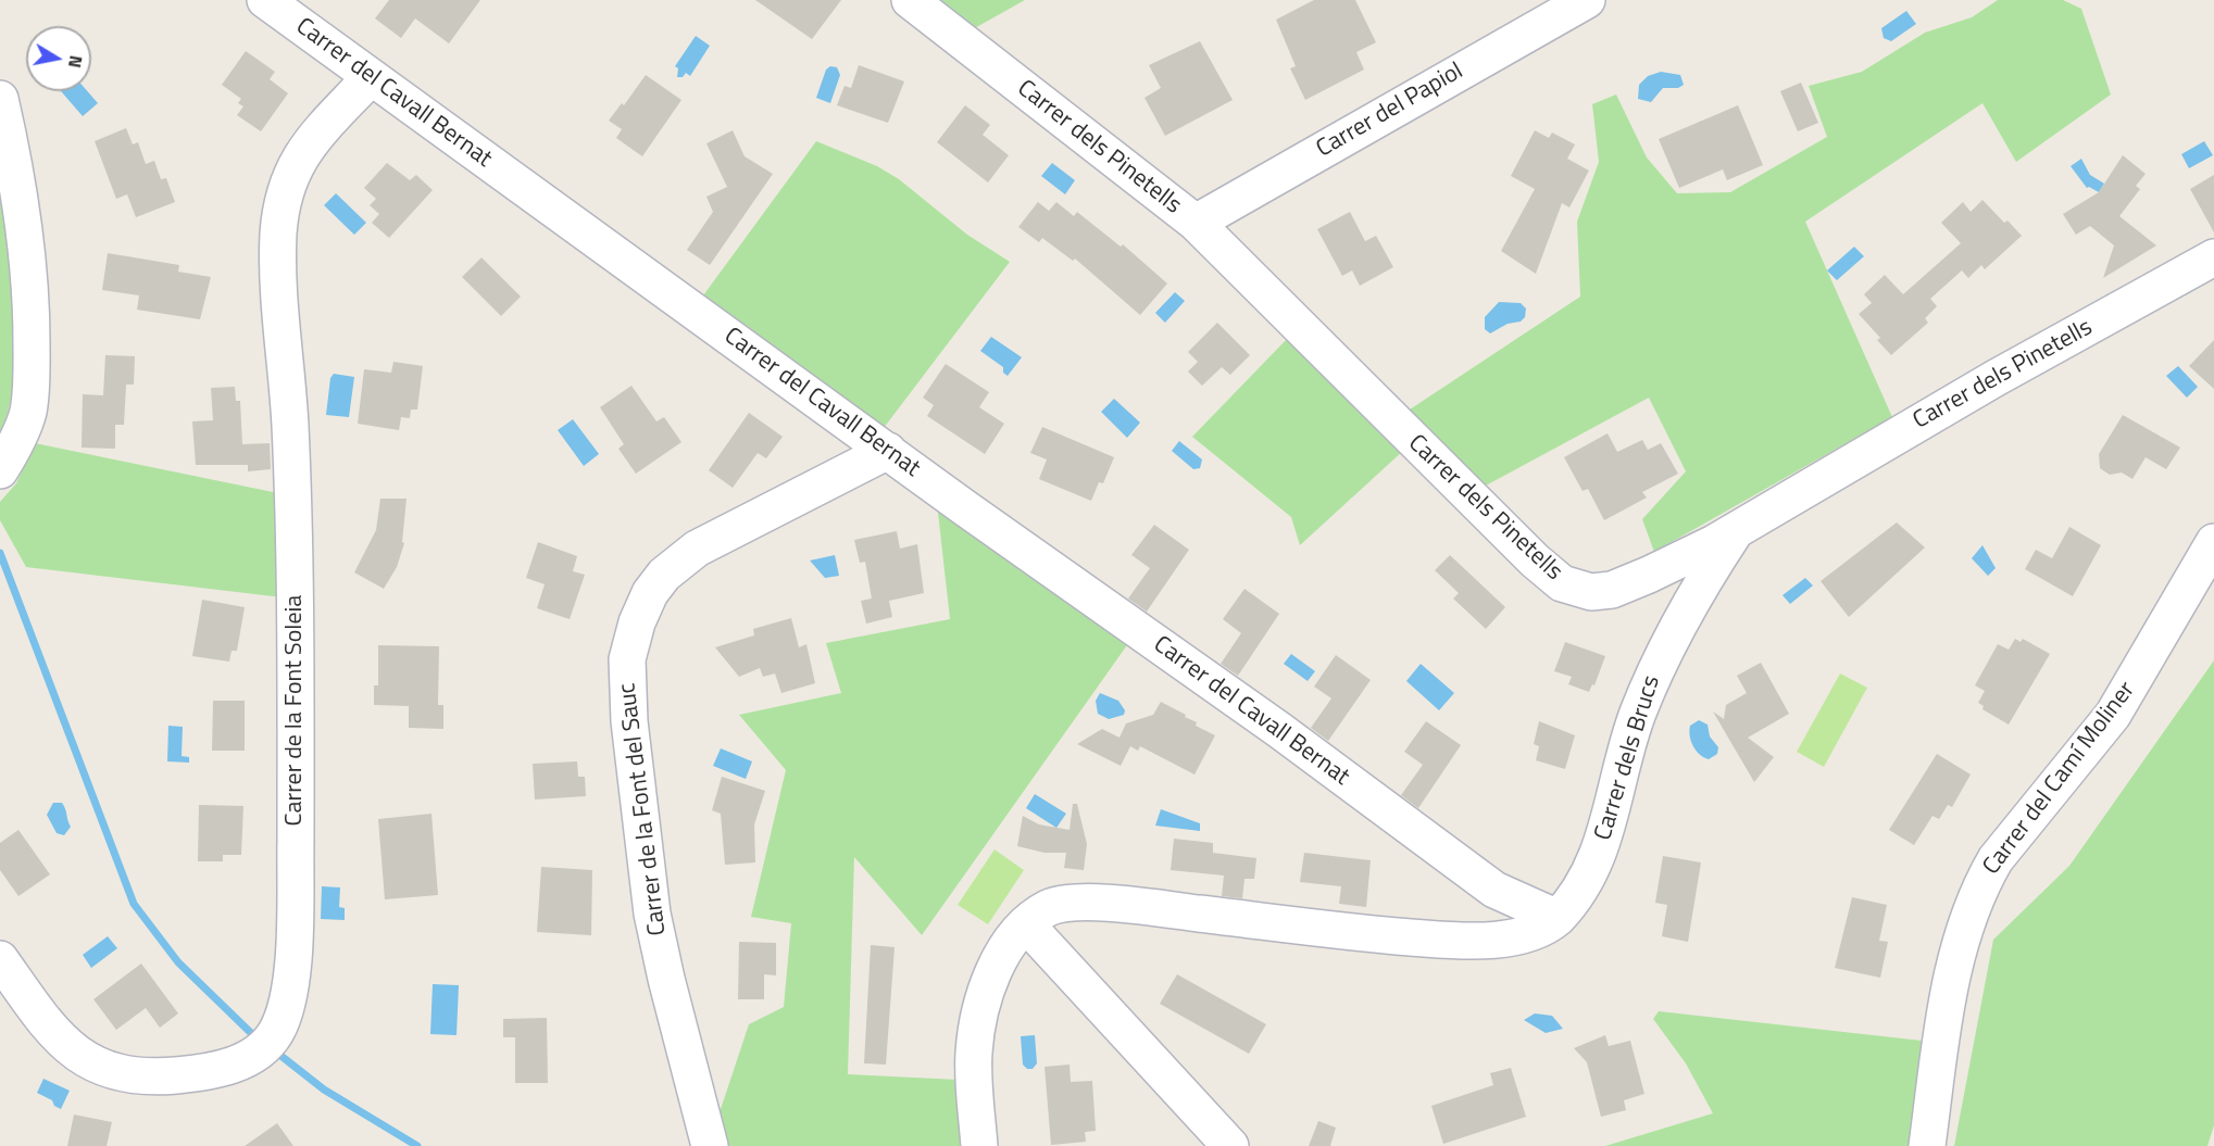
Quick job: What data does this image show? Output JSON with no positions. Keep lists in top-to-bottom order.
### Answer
{
  "streets": {
    "street": [
      "Carrer del Cavall Bernat",
      "Carrer del Papiol",
      "Carrer dels Pinetells",
      "Carrer de la Font Soleia",
      "Carrer dels Brucs",
      "Carrer del Camí Moliner",
      "Carrer de la Font del Sauc"
    ]
  },
  "crossings": [
    ["Carrer del Cavall Bernat", "Carrer de la Font Soleia"],
    ["Carrer del Cavall Bernat", "Carrer dels Brucs"],
    ["Carrer del Cavall Bernat", "Carrer de la Font del Sauc"],
    ["Carrer del Papiol", "Carrer dels Pinetells"],
    ["Carrer dels Pinetells", "Carrer dels Brucs"]
  ],
  "north": "right"
}
